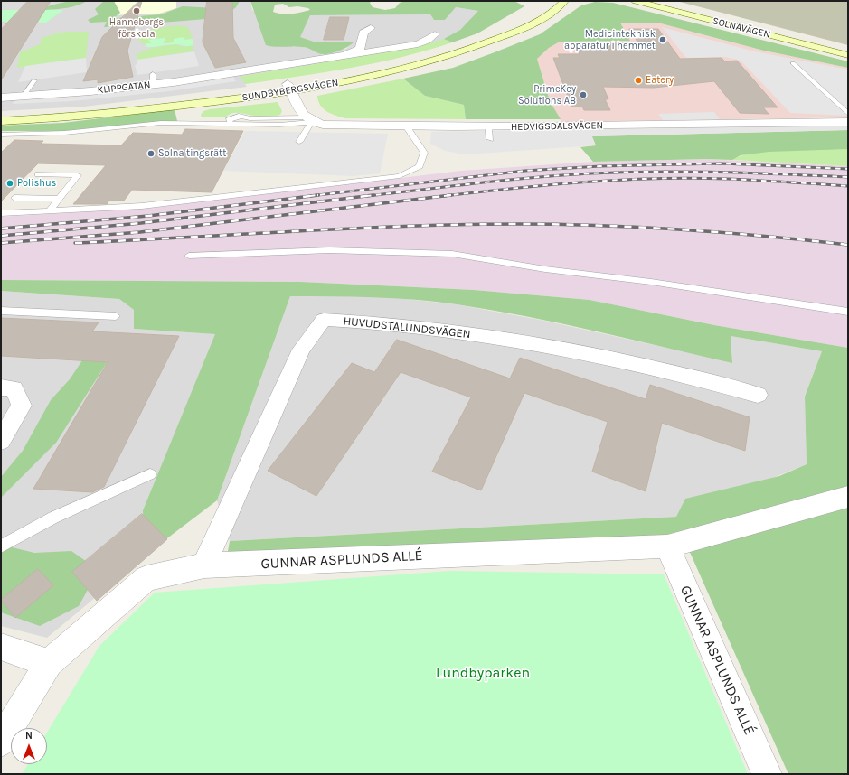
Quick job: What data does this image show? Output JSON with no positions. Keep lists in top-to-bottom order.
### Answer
{
  "streets": {
    "main road": ["SOLNAVÄGEN", "SUNDBYBERGSVÄGEN"],
    "street": [
      "KLIPPGATAN",
      "HEDVIGSDALSVÄGEN",
      "HUVUDSTALUNDSVÄGEN",
      "GUNNAR ASPLUNDS ALLÉ"
    ]
  },
  "crossings": [
    ["HUVUDSTALUNDSVÄGEN", "GUNNAR ASPLUNDS ALLÉ"]
  ],
  "parks": ["Lundbyparken"],
  "places": [
    "Hannebergs förskola",
    "Medicinteknisk apparatur i hemmet",
    "Eatery",
    "PrimeKey Solutions AB",
    "Solna tingsrätt",
    "Polishus"
  ],
  "north": "top"
}
